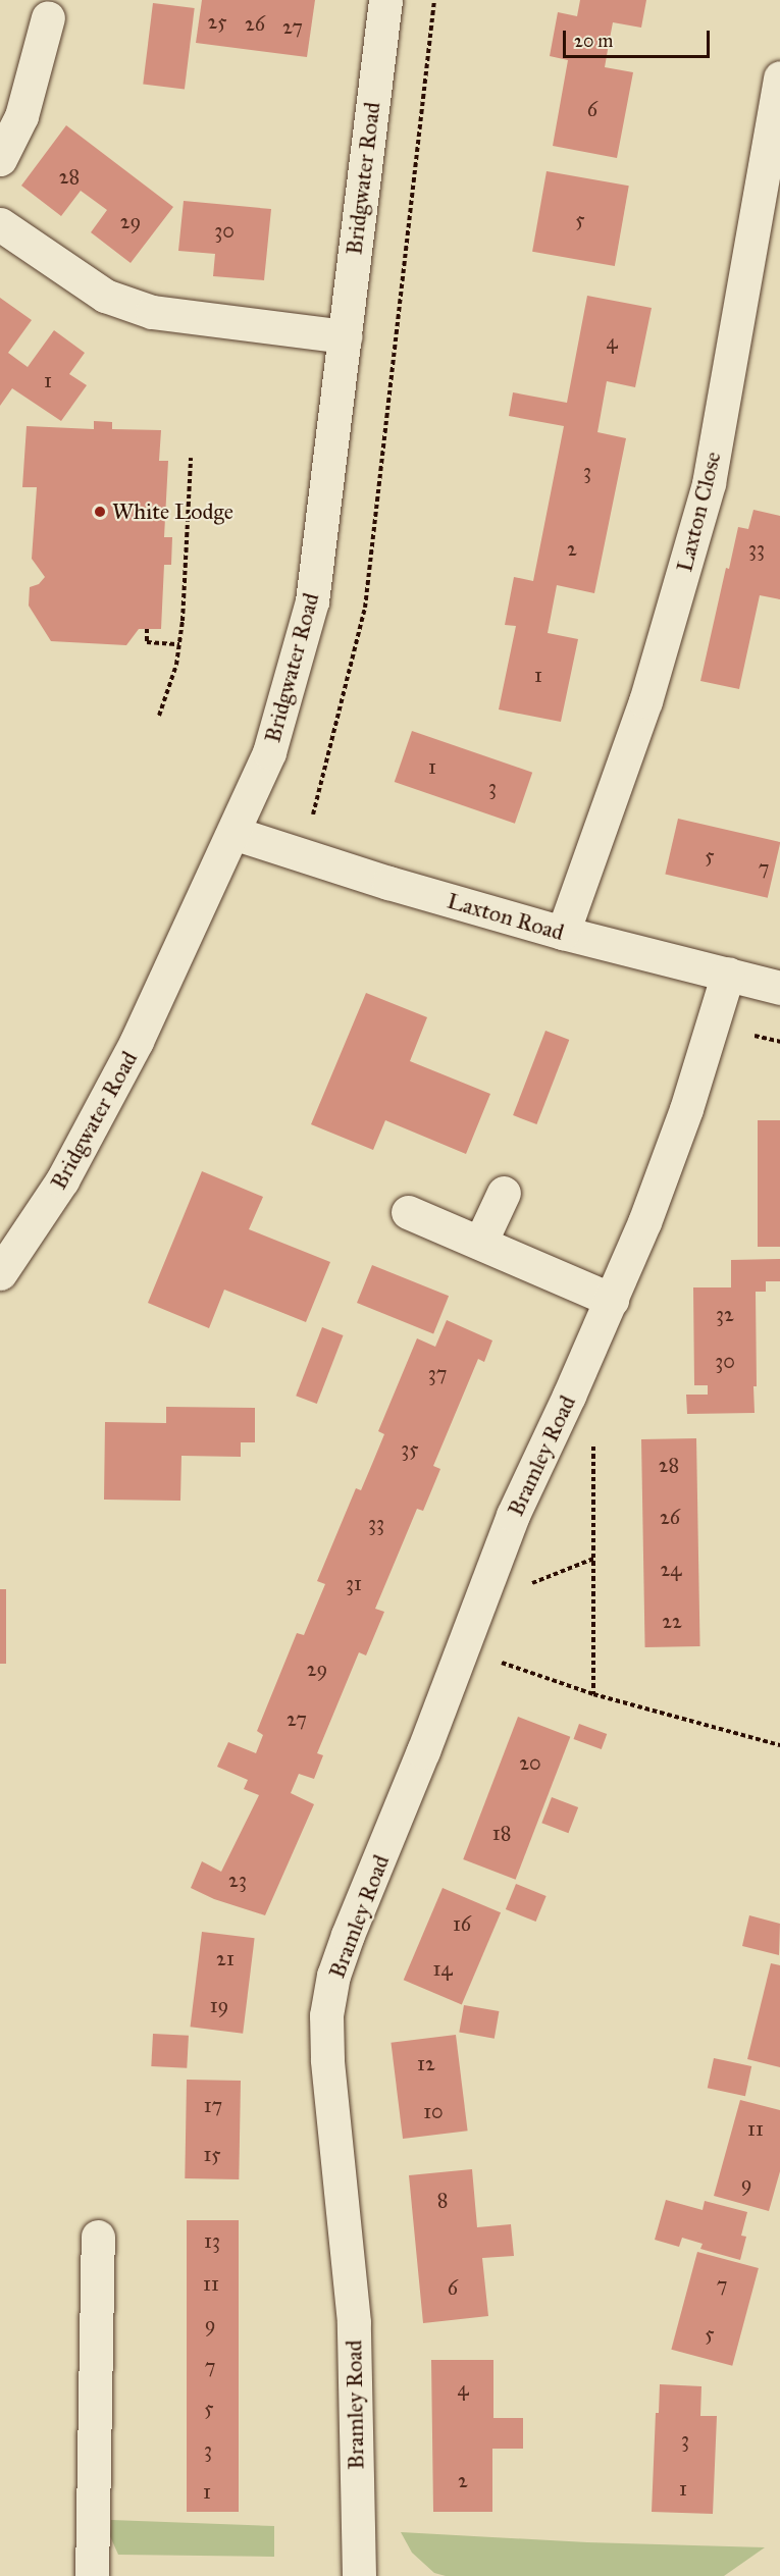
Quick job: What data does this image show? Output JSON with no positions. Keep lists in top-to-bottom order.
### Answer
{
  "streets": {
    "street": [
      "Bridgwater Road",
      "Laxton Close",
      "Laxton Road",
      "Bramley Road"
    ]
  },
  "crossings": [
    ["Bridgwater Road", "Laxton Road"],
    ["Laxton Close", "Laxton Road"],
    ["Laxton Road", "Bramley Road"]
  ],
  "places": ["White Lodge"],
  "house_numbers": [
    "25",
    "26",
    "27",
    "6",
    "28",
    "5",
    "29",
    "30",
    "4",
    "1",
    "3",
    "2",
    "33",
    "1",
    "1",
    "3",
    "5",
    "7",
    "32",
    "30",
    "37",
    "35",
    "28",
    "26",
    "33",
    "24",
    "31",
    "22",
    "29",
    "27",
    "20",
    "18",
    "23",
    "16",
    "21",
    "14",
    "19",
    "12",
    "17",
    "10",
    "11",
    "15",
    "9",
    "8",
    "13",
    "11",
    "7",
    "6",
    "9",
    "5",
    "7",
    "4",
    "5",
    "3",
    "3",
    "2",
    "1",
    "1"
  ],
  "scale_bar": "20 m"
}
